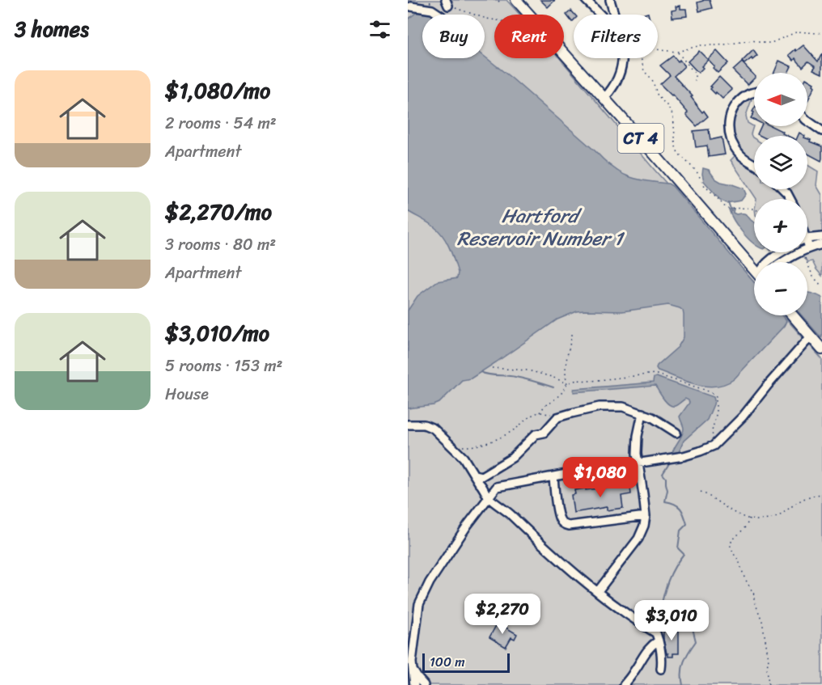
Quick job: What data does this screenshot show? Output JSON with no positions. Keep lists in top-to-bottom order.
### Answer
{
  "streets": {
    "main road": ["CT 4"]
  },
  "water": ["Hartford Reservoir Number 1"],
  "scale_bar": "100 m",
  "north": "left",
  "page": {
    "heading": "3 homes",
    "chip": ["Buy", "Rent", "Filters"],
    "list": [
      {
        "name": "$1,080/mo",
        "note": "2 rooms · 54 m² · Apartment"
      },
      {
        "name": "$2,270/mo",
        "note": "3 rooms · 80 m² · Apartment"
      },
      {
        "name": "$3,010/mo",
        "note": "5 rooms · 153 m² · House"
      }
    ],
    "map_buttons": ["+", "−"],
    "price": ["$1,080", "$2,270", "$3,010"],
    "scale": "100 m"
  }
}
